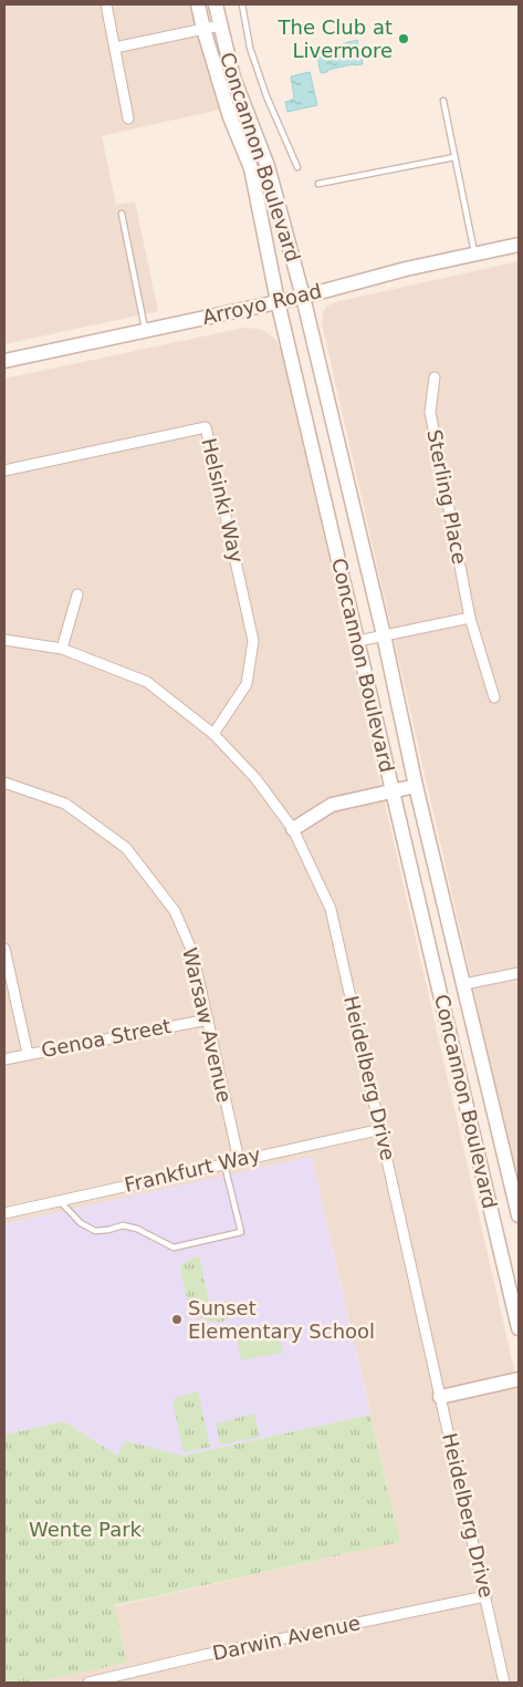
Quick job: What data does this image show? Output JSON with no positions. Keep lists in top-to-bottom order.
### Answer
{
  "streets": {
    "main road": ["Concannon Boulevard", "Arroyo Road"],
    "street": [
      "Sterling Place",
      "Helsinki Way",
      "Warsaw Avenue",
      "Genoa Street",
      "Heidelberg Drive",
      "Frankfurt Way",
      "Darwin Avenue"
    ]
  },
  "crossings": [
    ["Concannon Boulevard", "Arroyo Road"],
    ["Helsinki Way", "Heidelberg Drive"],
    ["Warsaw Avenue", "Genoa Street"],
    ["Warsaw Avenue", "Frankfurt Way"],
    ["Heidelberg Drive", "Frankfurt Way"],
    ["Heidelberg Drive", "Darwin Avenue"]
  ],
  "parks": ["Wente Park"],
  "places": ["The Club at Livermore", "Sunset Elementary School"]
}
